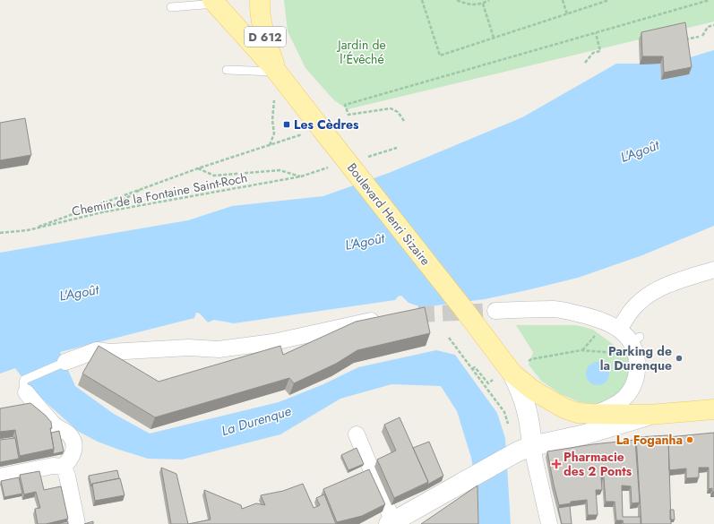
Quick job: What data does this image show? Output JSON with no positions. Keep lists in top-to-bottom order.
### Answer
{
  "streets": {
    "main road": ["D 612", "Boulevard Henri Sizaire"],
    "path": ["Chemin de la Fontaine Saint-Roch"]
  },
  "crossings": [
    ["D 612", "Boulevard Henri Sizaire"]
  ],
  "water": ["L'Agoût", "La Durenque"],
  "parks": ["Jardin de l'Évêché"],
  "places": {
    "transit": ["Les Cèdres"],
    "other": ["Parking de la Durenque", "La Foganha"],
    "health": ["Pharmacie des 2 Ponts"]
  }
}
